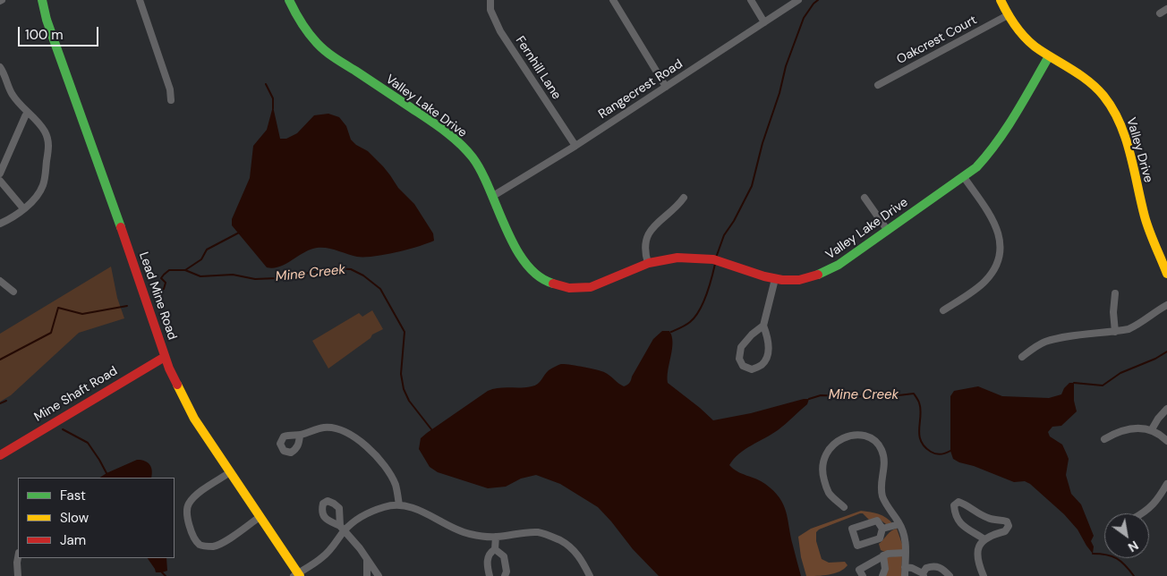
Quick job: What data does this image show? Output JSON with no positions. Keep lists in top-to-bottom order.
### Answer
{
  "streets": {
    "street": [
      "Oakcrest Court",
      "Fernhill Lane",
      "Rangecrest Road",
      "Valley Lake Drive",
      "Valley Drive",
      "Lead Mine Road",
      "Mine Shaft Road"
    ]
  },
  "crossings": [
    ["Oakcrest Court", "Valley Drive"],
    ["Fernhill Lane", "Rangecrest Road"],
    ["Rangecrest Road", "Valley Lake Drive"],
    ["Valley Lake Drive", "Valley Drive"],
    ["Lead Mine Road", "Mine Shaft Road"]
  ],
  "water": ["Mine Creek"],
  "legend": ["Fast", "Slow", "Jam"],
  "scale_bar": "100 m",
  "north": "bottom right"
}
